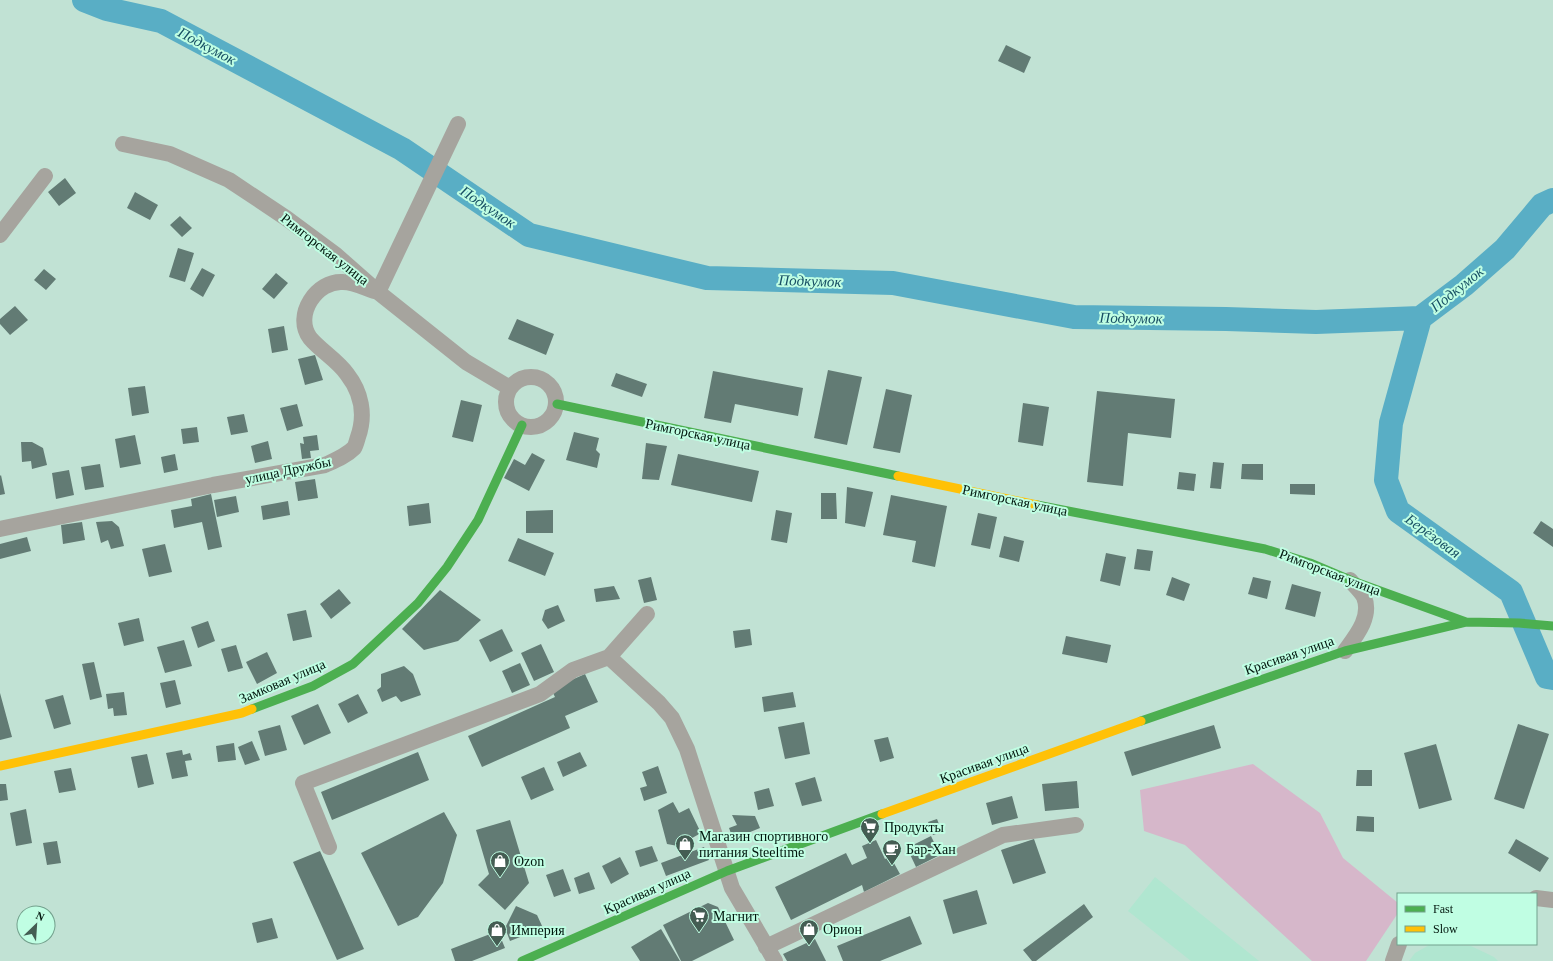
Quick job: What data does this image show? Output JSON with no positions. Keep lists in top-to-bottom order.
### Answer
{
  "streets": {
    "street": [
      "Римгорская улица",
      "улица Дружбы",
      "Красивая улица",
      "Замковая улица"
    ]
  },
  "crossings": [
    ["Римгорская улица", "улица Дружбы"],
    ["Римгорская улица", "Красивая улица"],
    ["Римгорская улица", "Замковая улица"]
  ],
  "water": ["Подкумок", "Берёзовая"],
  "places": {
    "supermarket": ["Продукты", "Магнит"],
    "shop": [
      "Магазин спортивного питания Steeltime",
      "Ozon",
      "Орион",
      "Империя"
    ],
    "cafe": ["Бар-Хан"]
  },
  "legend": ["Fast", "Slow"],
  "north": "top right"
}
